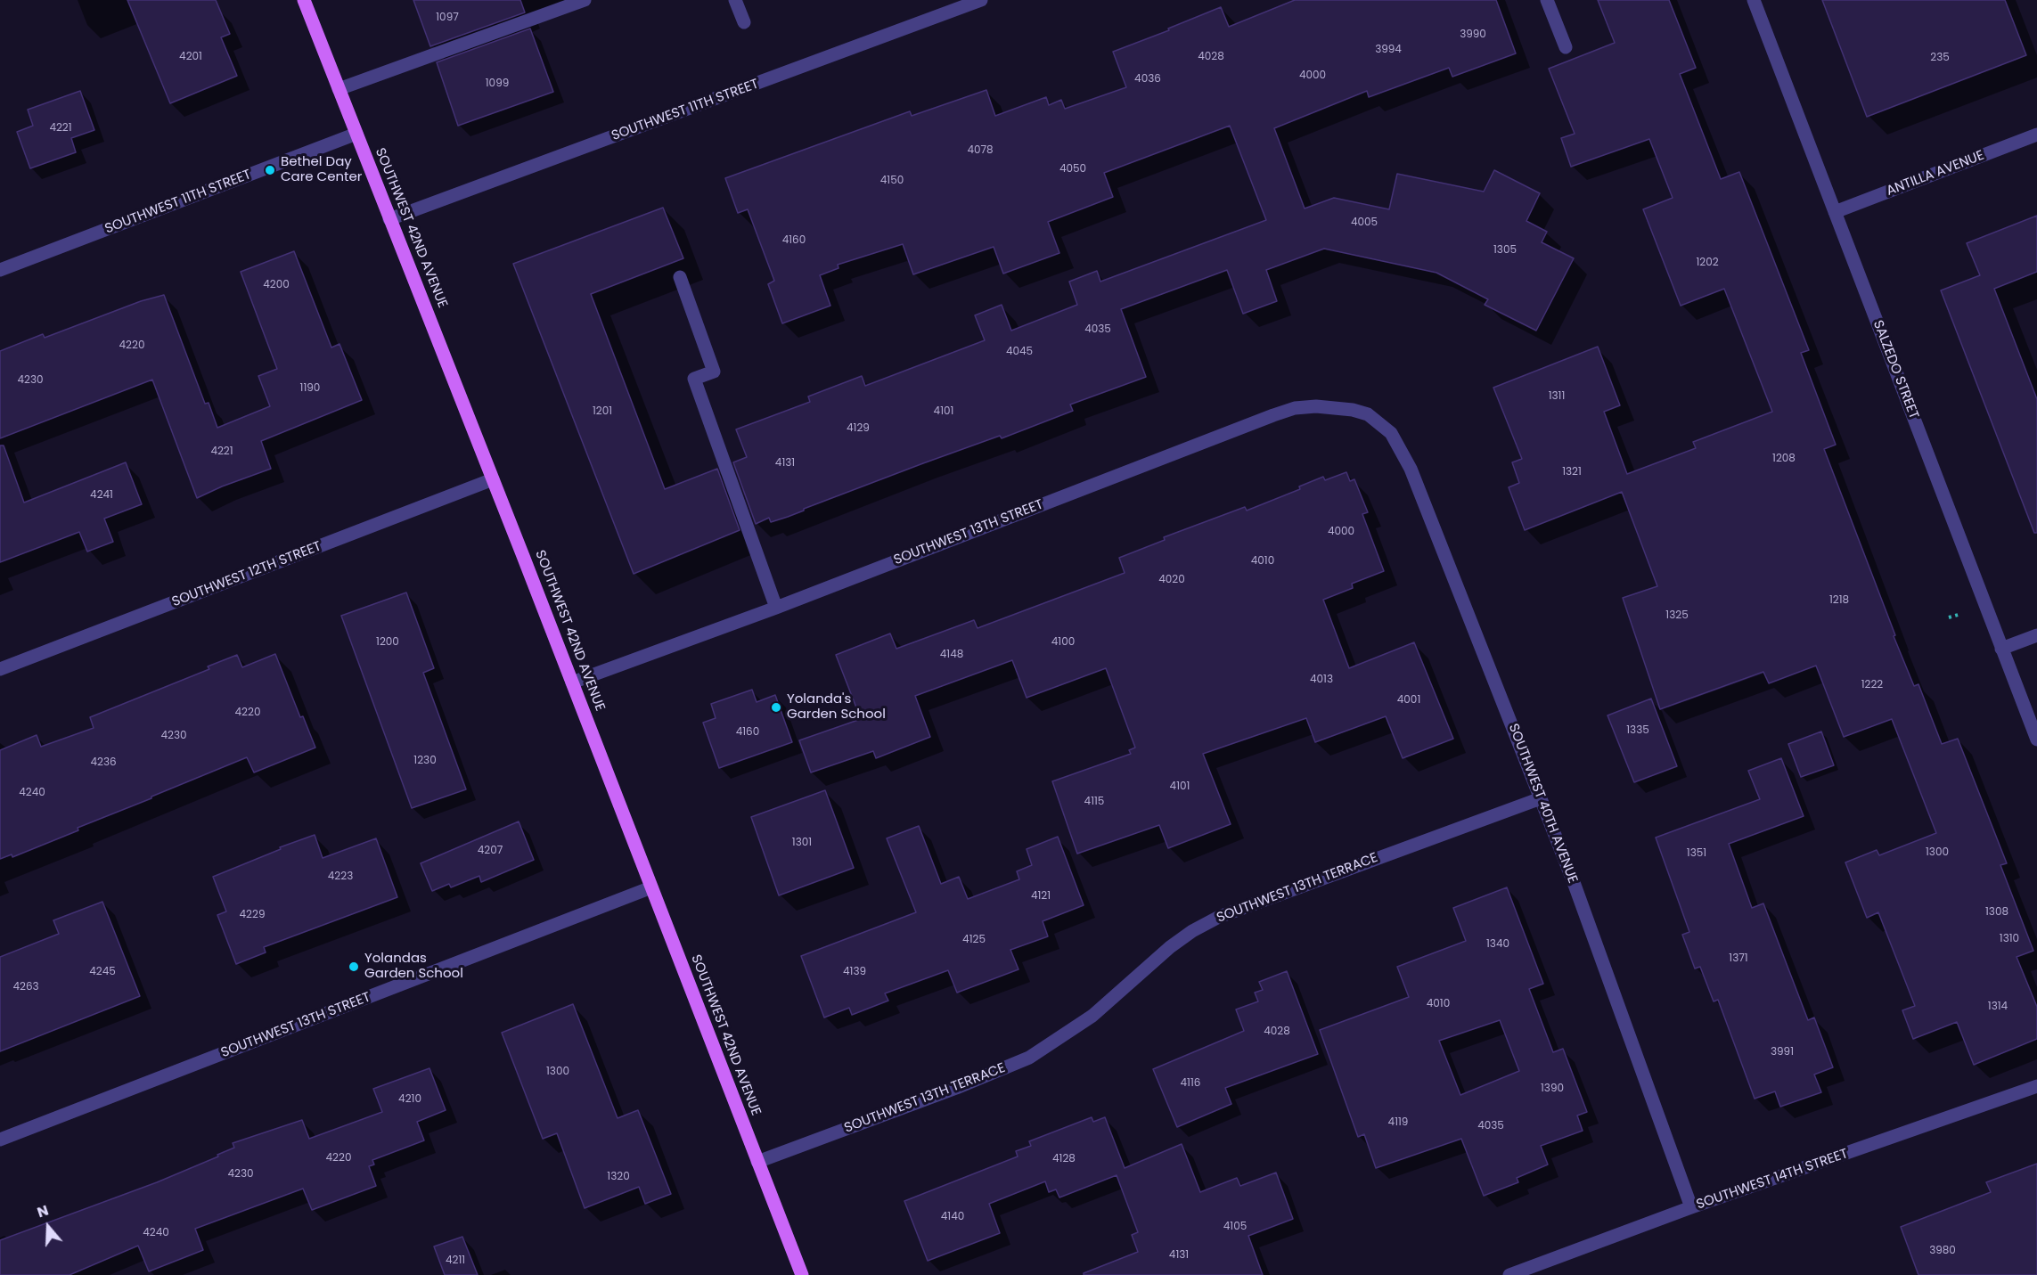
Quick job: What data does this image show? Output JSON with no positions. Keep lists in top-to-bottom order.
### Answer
{
  "streets": {
    "main road": ["SOUTHWEST 42ND AVENUE"],
    "street": [
      "SOUTHWEST 11TH STREET",
      "ANTILLA AVENUE",
      "SALZEDO STREET",
      "SOUTHWEST 13TH STREET",
      "SOUTHWEST 12TH STREET",
      "SOUTHWEST 40TH AVENUE",
      "SOUTHWEST 13TH TERRACE",
      "SOUTHWEST 14TH STREET"
    ]
  },
  "crossings": [
    ["SOUTHWEST 11TH STREET", "SOUTHWEST 42ND AVENUE"],
    ["ANTILLA AVENUE", "SALZEDO STREET"],
    ["SOUTHWEST 42ND AVENUE", "SOUTHWEST 13TH STREET"],
    ["SOUTHWEST 42ND AVENUE", "SOUTHWEST 12TH STREET"],
    ["SOUTHWEST 42ND AVENUE", "SOUTHWEST 13TH TERRACE"],
    ["SOUTHWEST 13TH STREET", "SOUTHWEST 40TH AVENUE"],
    ["SOUTHWEST 40TH AVENUE", "SOUTHWEST 13TH TERRACE"],
    ["SOUTHWEST 40TH AVENUE", "SOUTHWEST 14TH STREET"]
  ],
  "places": ["Bethel Day Care Center", "Yolanda's Garden School", "Yolandas Garden School"],
  "house_numbers": [
    "1097",
    "3990",
    "3994",
    "4201",
    "4028",
    "235",
    "4000",
    "4036",
    "1099",
    "4221",
    "4078",
    "4050",
    "4150",
    "4005",
    "4160",
    "1305",
    "1202",
    "4200",
    "4035",
    "4220",
    "4045",
    "4230",
    "1190",
    "1311",
    "1201",
    "4101",
    "4129",
    "4221",
    "1208",
    "4131",
    "1321",
    "4241",
    "4000",
    "4010",
    "4020",
    "1218",
    "1325",
    "1200",
    "4100",
    "4148",
    "4013",
    "1222",
    "4001",
    "4220",
    "1335",
    "4160",
    "4230",
    "1230",
    "4236",
    "4101",
    "4240",
    "4115",
    "1301",
    "4207",
    "1300",
    "1351",
    "4223",
    "4121",
    "1308",
    "4229",
    "1310",
    "4125",
    "1340",
    "1371",
    "4245",
    "4139",
    "4263",
    "4010",
    "1314",
    "4028",
    "3991",
    "1300",
    "4116",
    "1390",
    "4210",
    "4119",
    "4035",
    "4220",
    "4128",
    "4230",
    "1320",
    "4140",
    "4105",
    "4240",
    "3980",
    "4131",
    "4211"
  ],
  "north": "top"
}
